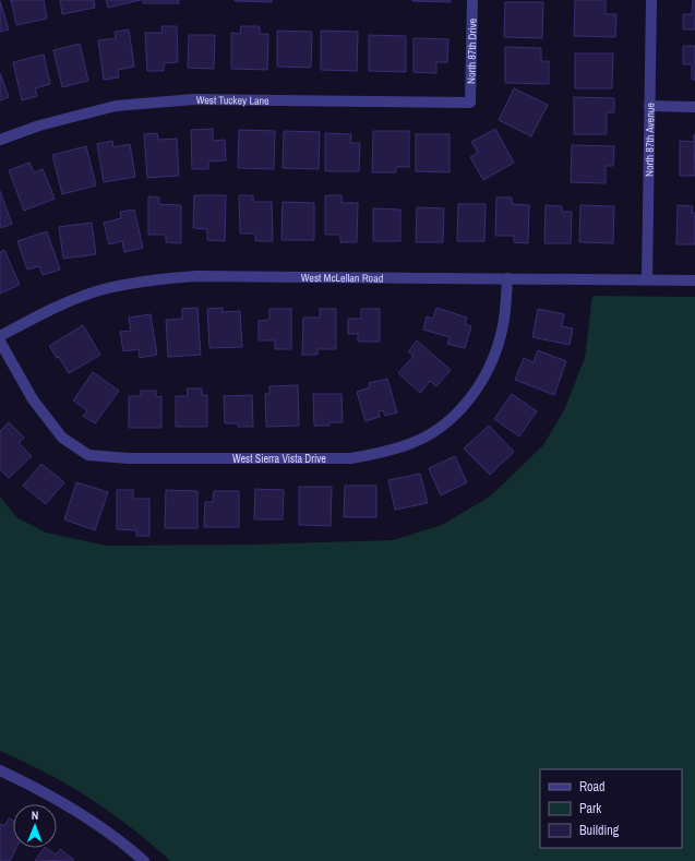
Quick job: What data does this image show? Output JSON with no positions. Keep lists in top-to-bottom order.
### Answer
{
  "streets": {
    "street": [
      "North 87th Drive",
      "West Tuckey Lane",
      "North 87th Avenue",
      "West McLellan Road",
      "West Sierra Vista Drive"
    ]
  },
  "crossings": [
    ["North 87th Drive", "West Tuckey Lane"],
    ["North 87th Avenue", "West McLellan Road"],
    ["West McLellan Road", "West Sierra Vista Drive"]
  ],
  "legend": ["Road", "Park", "Building"],
  "north": "top"
}
